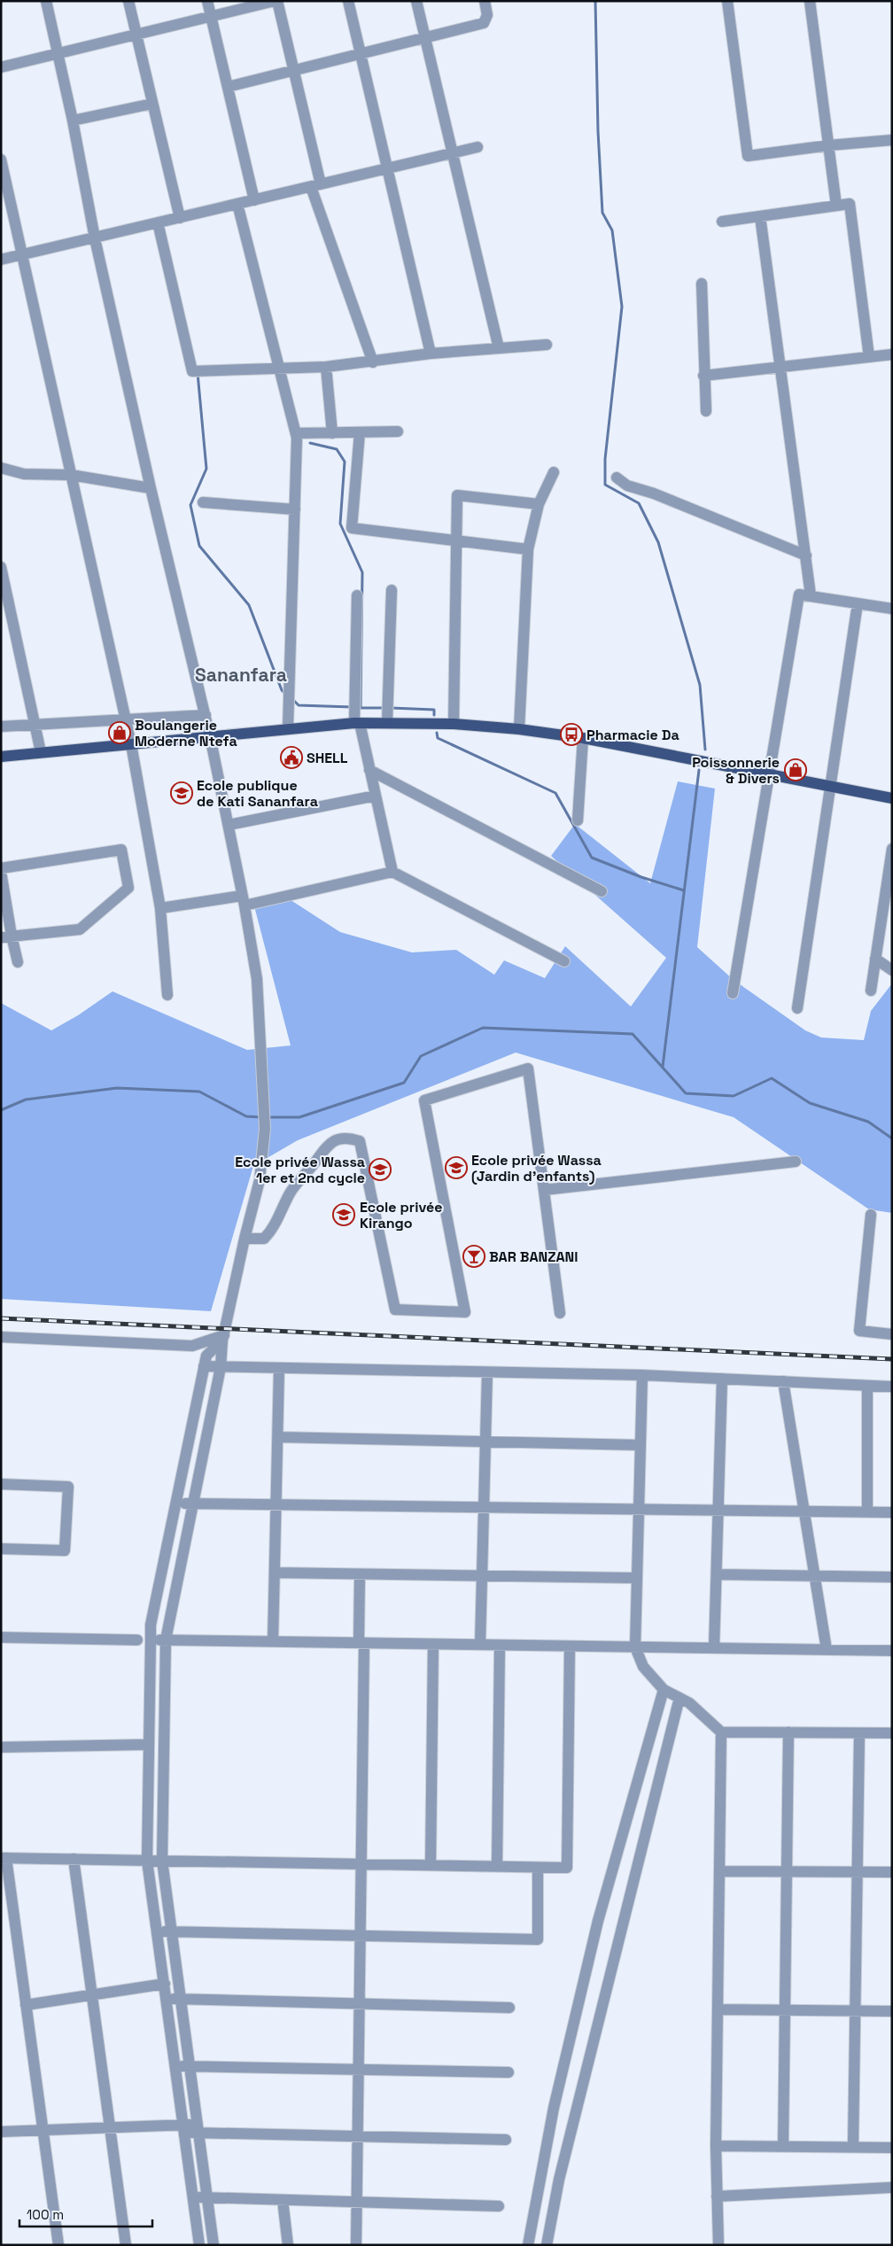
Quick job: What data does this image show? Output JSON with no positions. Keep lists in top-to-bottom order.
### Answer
{
  "districts": ["Sananfara"],
  "places": {
    "shop": ["Boulangerie Moderne Ntefa", "Poissonnerie & Divers"],
    "bus stop": ["Pharmacie Da"],
    "public building": ["SHELL"],
    "school or university": [
      "Ecole publique de Kati Sananfara",
      "Ecole privée Wassa (Jardin d'enfants)",
      "Ecole privée Wassa 1er et 2nd cycle",
      "Ecole privée Kirango"
    ],
    "bar": ["BAR BANZANI"]
  },
  "scale_bar": "100 m"
}
